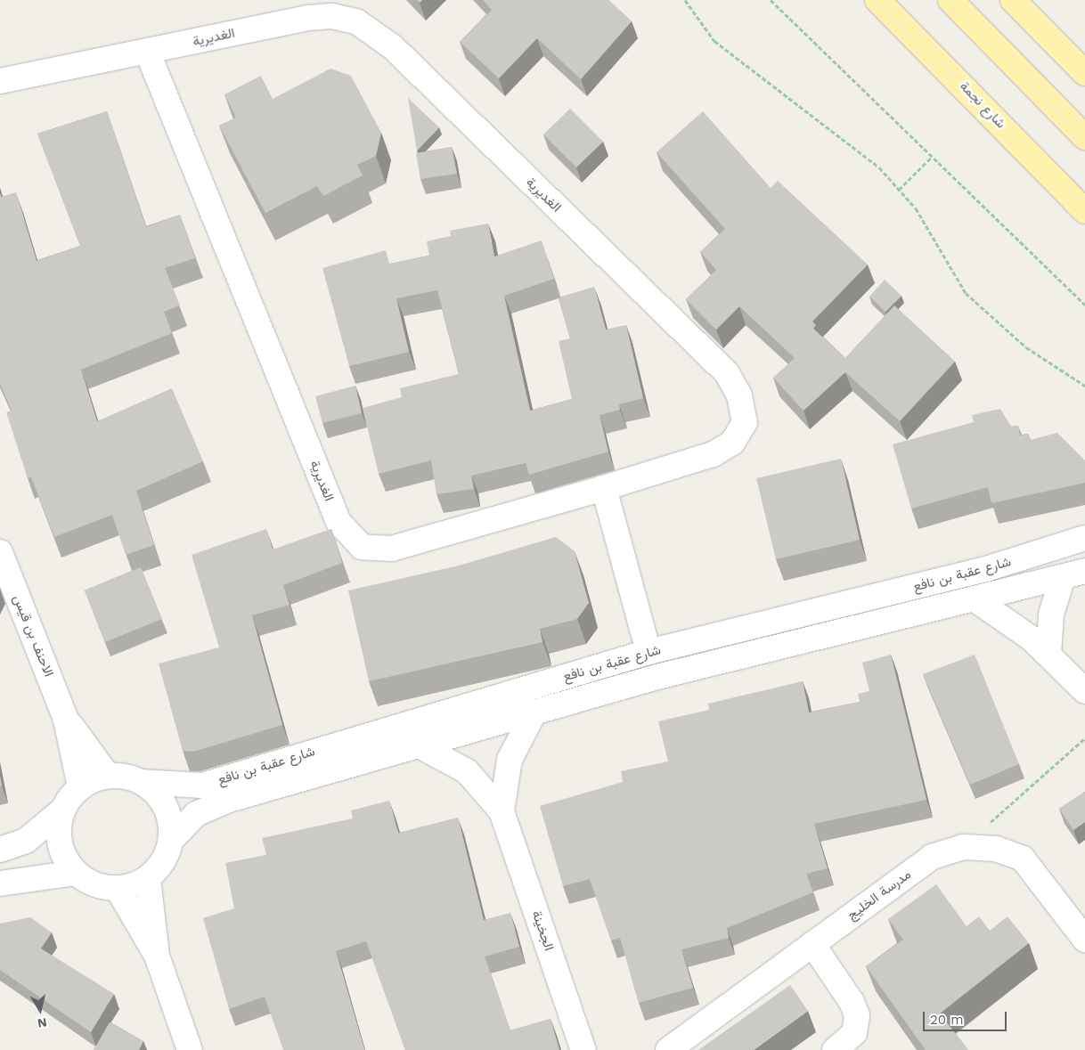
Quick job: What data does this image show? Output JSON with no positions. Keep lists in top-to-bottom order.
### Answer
{
  "streets": {
    "main road": ["شارع نجمة"],
    "street": [
      "الغديرية",
      "شارع عقبة بن نافع",
      "الاحنف بن قيس",
      "مدرسة الخليج",
      "الجخينة"
    ]
  },
  "crossings": [
    ["شارع عقبة بن نافع", "الاحنف بن قيس"],
    ["شارع عقبة بن نافع", "الجخينة"]
  ],
  "scale_bar": "20 m",
  "north": "bottom"
}
